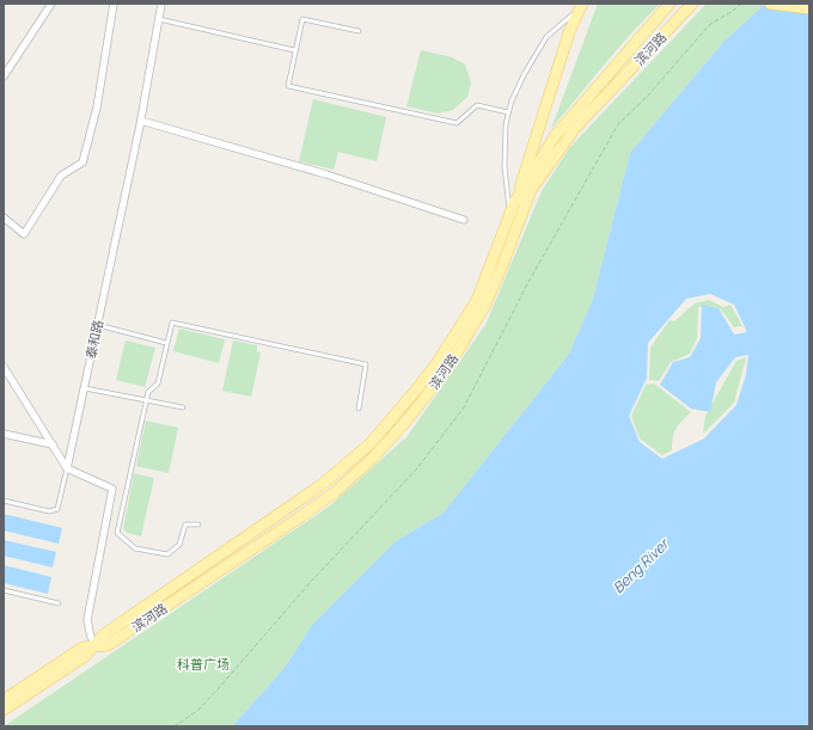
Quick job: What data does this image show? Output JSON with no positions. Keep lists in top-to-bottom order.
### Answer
{
  "streets": {
    "main road": ["滨河路"],
    "street": ["泰和路"]
  },
  "water": ["Beng River"],
  "parks": ["科普广场"]
}
